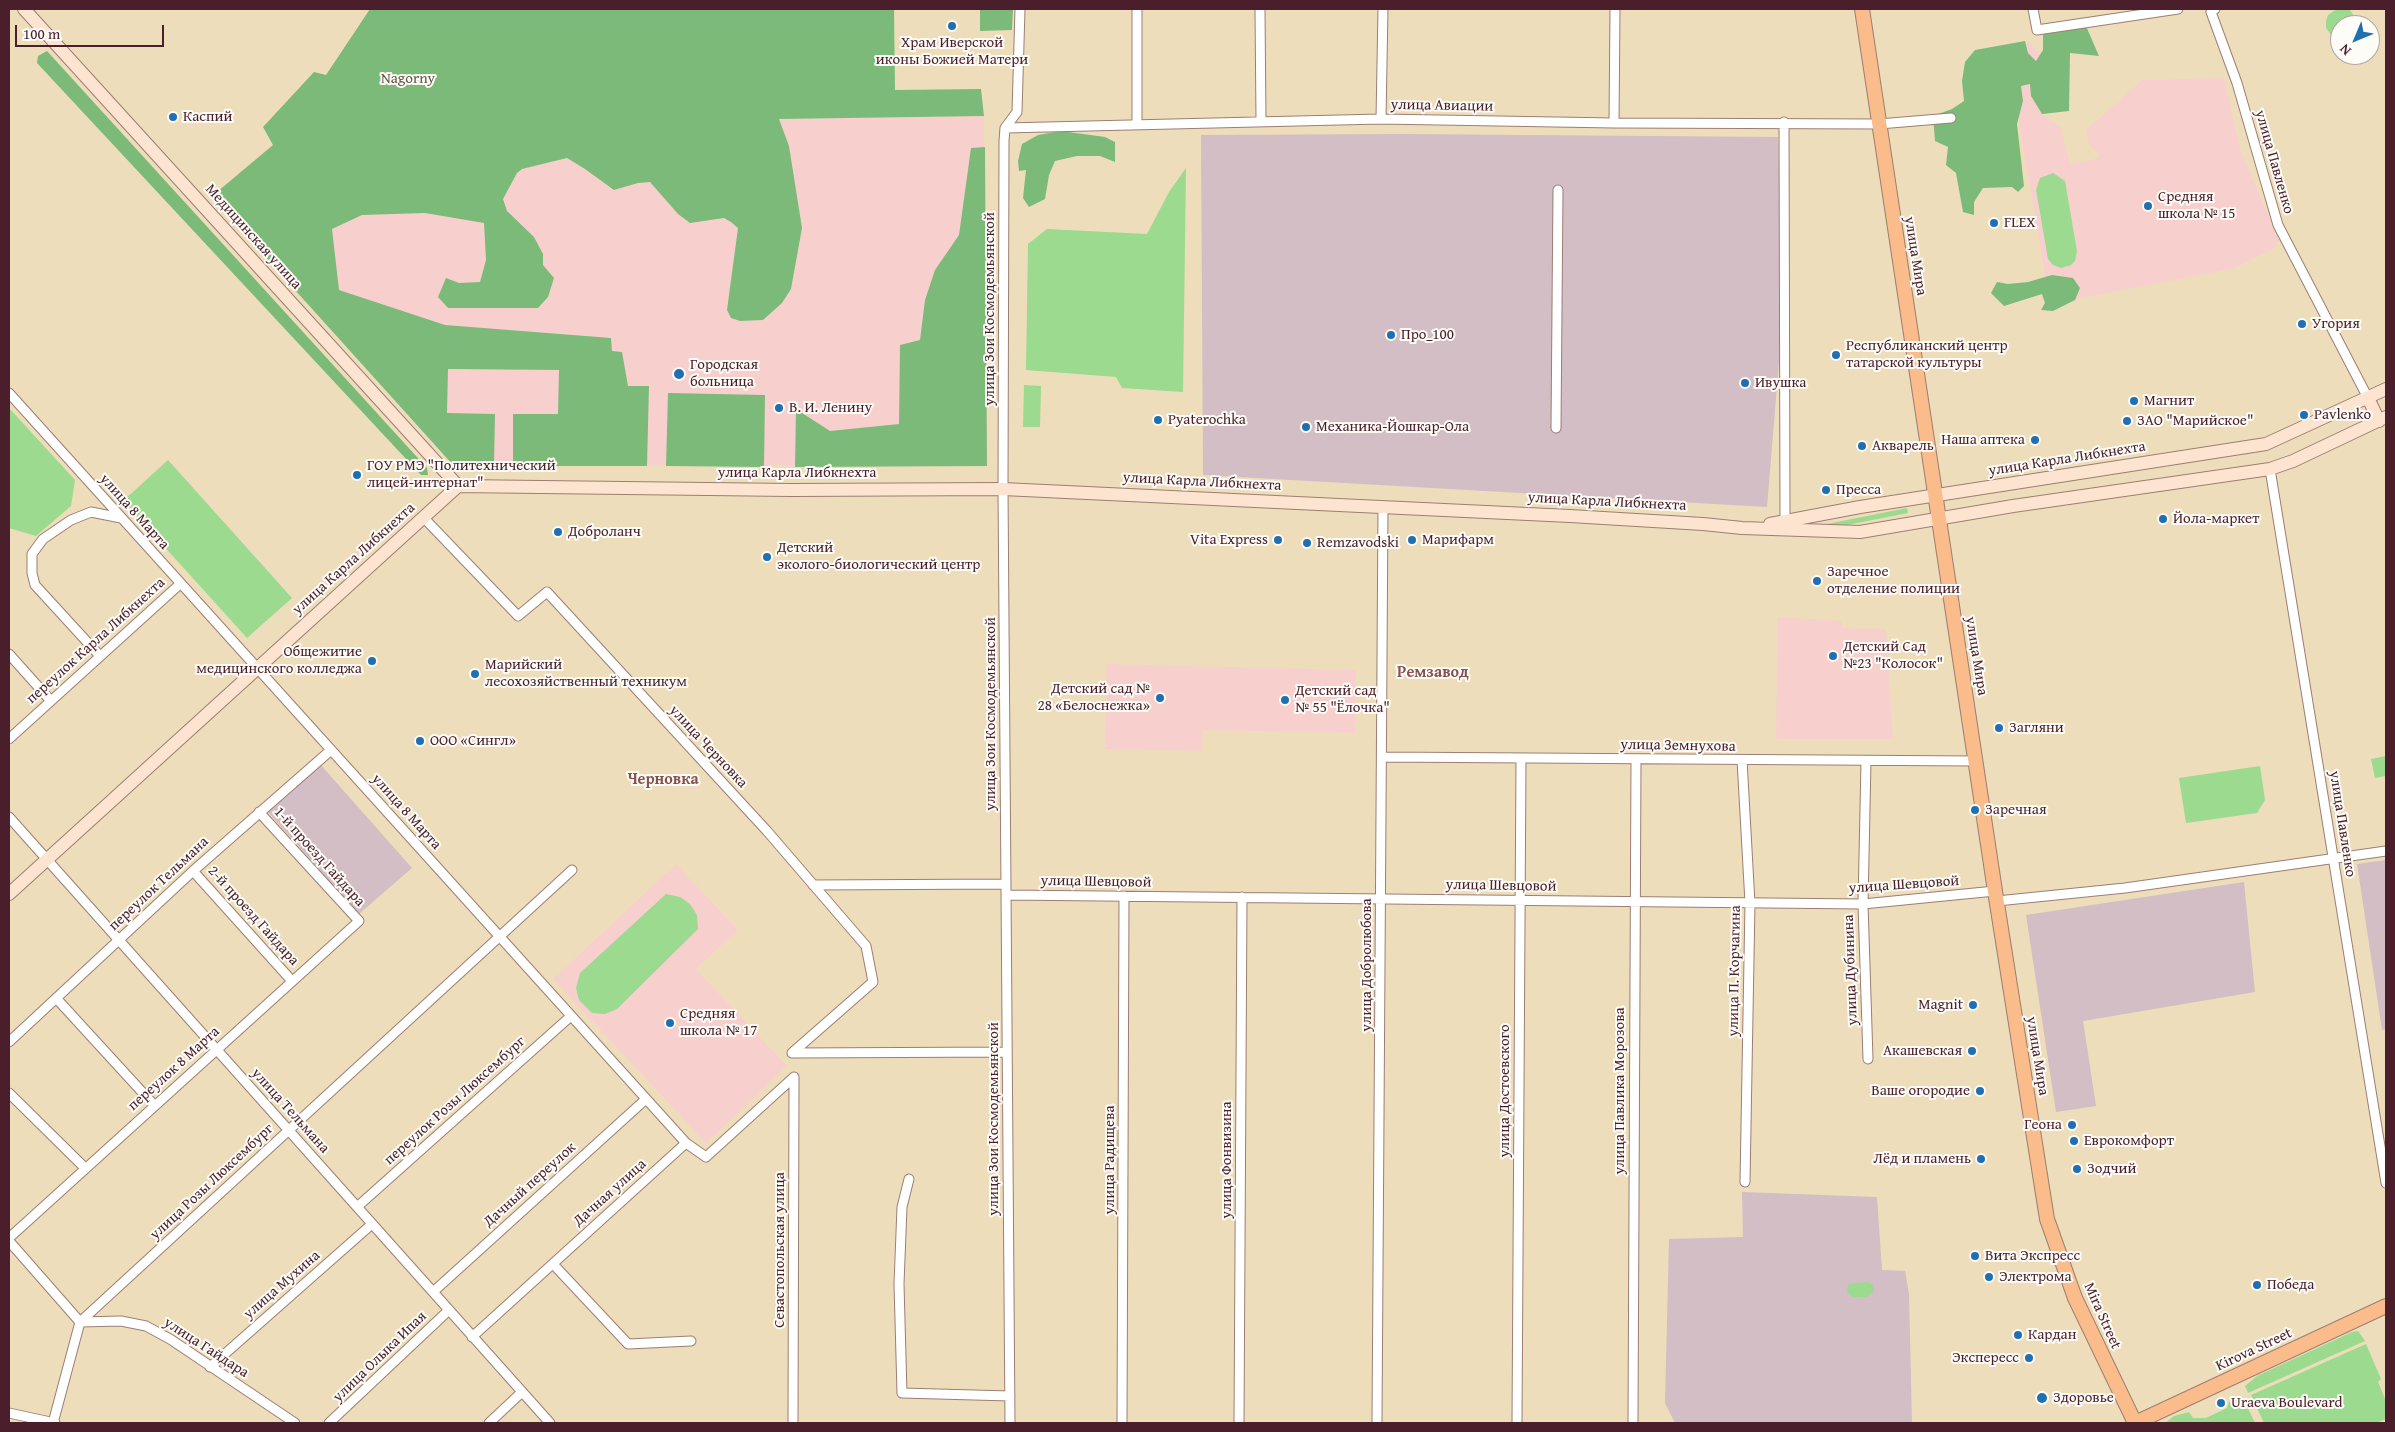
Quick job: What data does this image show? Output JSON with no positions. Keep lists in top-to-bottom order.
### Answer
{
  "streets": {
    "main road": [
      "Медицинская улица",
      "улица Мира",
      "улица Карла Либкнехта",
      "Mira Street",
      "Kirova Street"
    ],
    "street": [
      "улица Авиации",
      "улица Павленко",
      "улица Зои Космодемьянской",
      "улица 8 Марта",
      "переулок Карла Либкнехта",
      "улица Земнухова",
      "улица Черновка",
      "1-й проезд Гайдара",
      "улица Шевцовой",
      "переулок Тельмана",
      "2-й проезд Гайдара",
      "улица Добролюбова",
      "улица Дубинина",
      "улица П. Корчагина",
      "переулок 8 Марта",
      "улица Достоевского",
      "улица Павлика Морозова",
      "переулок Розы Люксембург",
      "улица Тельмана",
      "улица Радищева",
      "улица Фонвизина",
      "улица Розы Люксембург",
      "Дачный переулок",
      "Дачная улица",
      "Севастопольская улица",
      "улица Мухина",
      "улица Гайдара",
      "улица Олыка Ипая"
    ]
  },
  "crossings": [
    ["улица Авиации", "улица Мира"],
    ["улица Авиации", "улица Зои Космодемьянской"],
    ["улица Павленко", "улица Карла Либкнехта"],
    ["улица Павленко", "улица Шевцовой"],
    ["Медицинская улица", "улица Карла Либкнехта"],
    ["улица Мира", "улица Карла Либкнехта"],
    ["улица Мира", "улица Земнухова"],
    ["улица Мира", "улица Шевцовой"],
    ["улица Мира", "Mira Street"],
    ["улица Зои Космодемьянской", "улица Карла Либкнехта"],
    ["улица Зои Космодемьянской", "улица Черновка"],
    ["улица Зои Космодемьянской", "улица Шевцовой"],
    ["улица Карла Либкнехта", "улица 8 Марта"],
    ["улица Карла Либкнехта", "улица Черновка"],
    ["улица Карла Либкнехта", "улица Добролюбова"],
    ["улица Карла Либкнехта", "улица Тельмана"],
    ["улица 8 Марта", "переулок Карла Либкнехта"],
    ["улица 8 Марта", "переулок Тельмана"],
    ["улица 8 Марта", "переулок Розы Люксембург"],
    ["улица 8 Марта", "улица Розы Люксембург"],
    ["улица 8 Марта", "Дачный переулок"],
    ["улица 8 Марта", "Дачная улица"],
    ["улица 8 Марта", "Севастопольская улица"],
    ["улица Земнухова", "улица Добролюбова"],
    ["улица Земнухова", "улица Дубинина"],
    ["улица Земнухова", "улица П. Корчагина"],
    ["улица Земнухова", "улица Достоевского"],
    ["улица Земнухова", "улица Павлика Морозова"],
    ["1-й проезд Гайдара", "переулок Тельмана"],
    ["1-й проезд Гайдара", "переулок 8 Марта"],
    ["улица Шевцовой", "улица Добролюбова"],
    ["улица Шевцовой", "улица Дубинина"],
    ["улица Шевцовой", "улица П. Корчагина"],
    ["улица Шевцовой", "улица Достоевского"],
    ["улица Шевцовой", "улица Павлика Морозова"],
    ["улица Шевцовой", "улица Радищева"],
    ["улица Шевцовой", "улица Фонвизина"],
    ["улица Шевцовой", "Mira Street"],
    ["переулок Тельмана", "2-й проезд Гайдара"],
    ["переулок Тельмана", "улица Тельмана"],
    ["2-й проезд Гайдара", "переулок 8 Марта"],
    ["переулок 8 Марта", "улица Тельмана"],
    ["переулок Розы Люксембург", "улица Тельмана"],
    ["улица Тельмана", "улица Розы Люксембург"],
    ["улица Тельмана", "Дачный переулок"],
    ["улица Тельмана", "Дачная улица"],
    ["улица Тельмана", "улица Мухина"],
    ["улица Тельмана", "улица Олыка Ипая"],
    ["улица Розы Люксембург", "улица Гайдара"],
    ["улица Мухина", "улица Гайдара"],
    ["Mira Street", "Kirova Street"]
  ],
  "districts": ["Ремзавод", "Черновка"],
  "parks": ["Nagorny"],
  "places": [
    "Храм Иверской иконы Божией Матери",
    "Каспий",
    "Средняя школа № 15",
    "FLEX",
    "Угория",
    "Про_100",
    "Республиканский центр татарской культуры",
    "Городская больница",
    "Ивушка",
    "Магнит",
    "В. И. Ленину",
    "Pavlenko",
    "Pyaterochka",
    "ЗАО \"Марийское\"",
    "Механика-Йошкар-Ола",
    "Наша аптека",
    "Акварель",
    "ГОУ РМЭ \"Политехнический лицей-интернат\"",
    "Пресса",
    "Йола-маркет",
    "Доброланч",
    "Vita Express",
    "Марифарм",
    "Remzavodski",
    "Детский эколого-биологический центр",
    "Заречное отделение полиции",
    "Детский Сад №23 \"Колосок\"",
    "Общежитие медицинского колледжа",
    "Марийский лесохозяйственный техникум",
    "Детский сад № 28 «Белоснежка»",
    "Детский сад № 55 \"Ёлочка\"",
    "Загляни",
    "ООО «Сингл»",
    "Заречная",
    "Magnit",
    "Средняя школа № 17",
    "Акашевская",
    "Ваше огородие",
    "Геона",
    "Еврокомфорт",
    "Лёд и пламень",
    "Зодчий",
    "Вита Экспресс",
    "Электрома",
    "Победа",
    "Кардан",
    "Экспересс",
    "Здоровье",
    "Uraeva Boulevard"
  ],
  "scale_bar": "100 m",
  "north": "bottom left"
}
